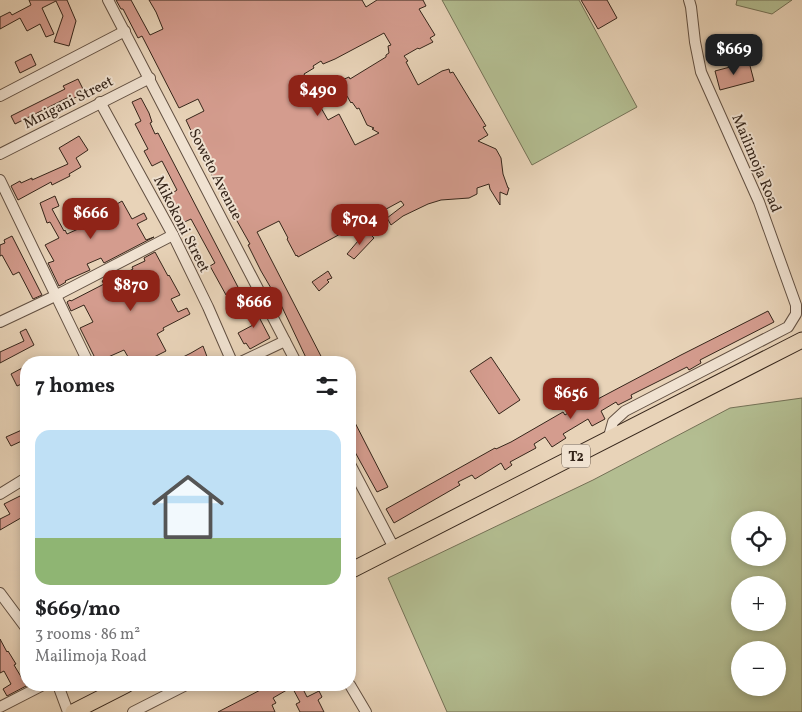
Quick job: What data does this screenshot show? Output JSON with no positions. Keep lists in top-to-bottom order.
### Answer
{
  "streets": {
    "highway": ["T2"],
    "street": [
      "Mnigani Street",
      "Mailimoja Road",
      "Soweto Avenue",
      "Mikokoni Street"
    ]
  },
  "crossings": [
    ["Mnigani Street", "Soweto Avenue"],
    ["Mnigani Street", "Mikokoni Street"],
    ["Mailimoja Road", "T2"]
  ],
  "page": {
    "price": [
      "$669",
      "$490",
      "$666",
      "$704",
      "$870",
      "$666",
      "$656"
    ],
    "heading": "7 homes",
    "list": [
      {
        "name": "$669/mo",
        "note": "3 rooms · 86 m² · Mailimoja Road"
      }
    ],
    "map_buttons": ["+", "−"]
  }
}
